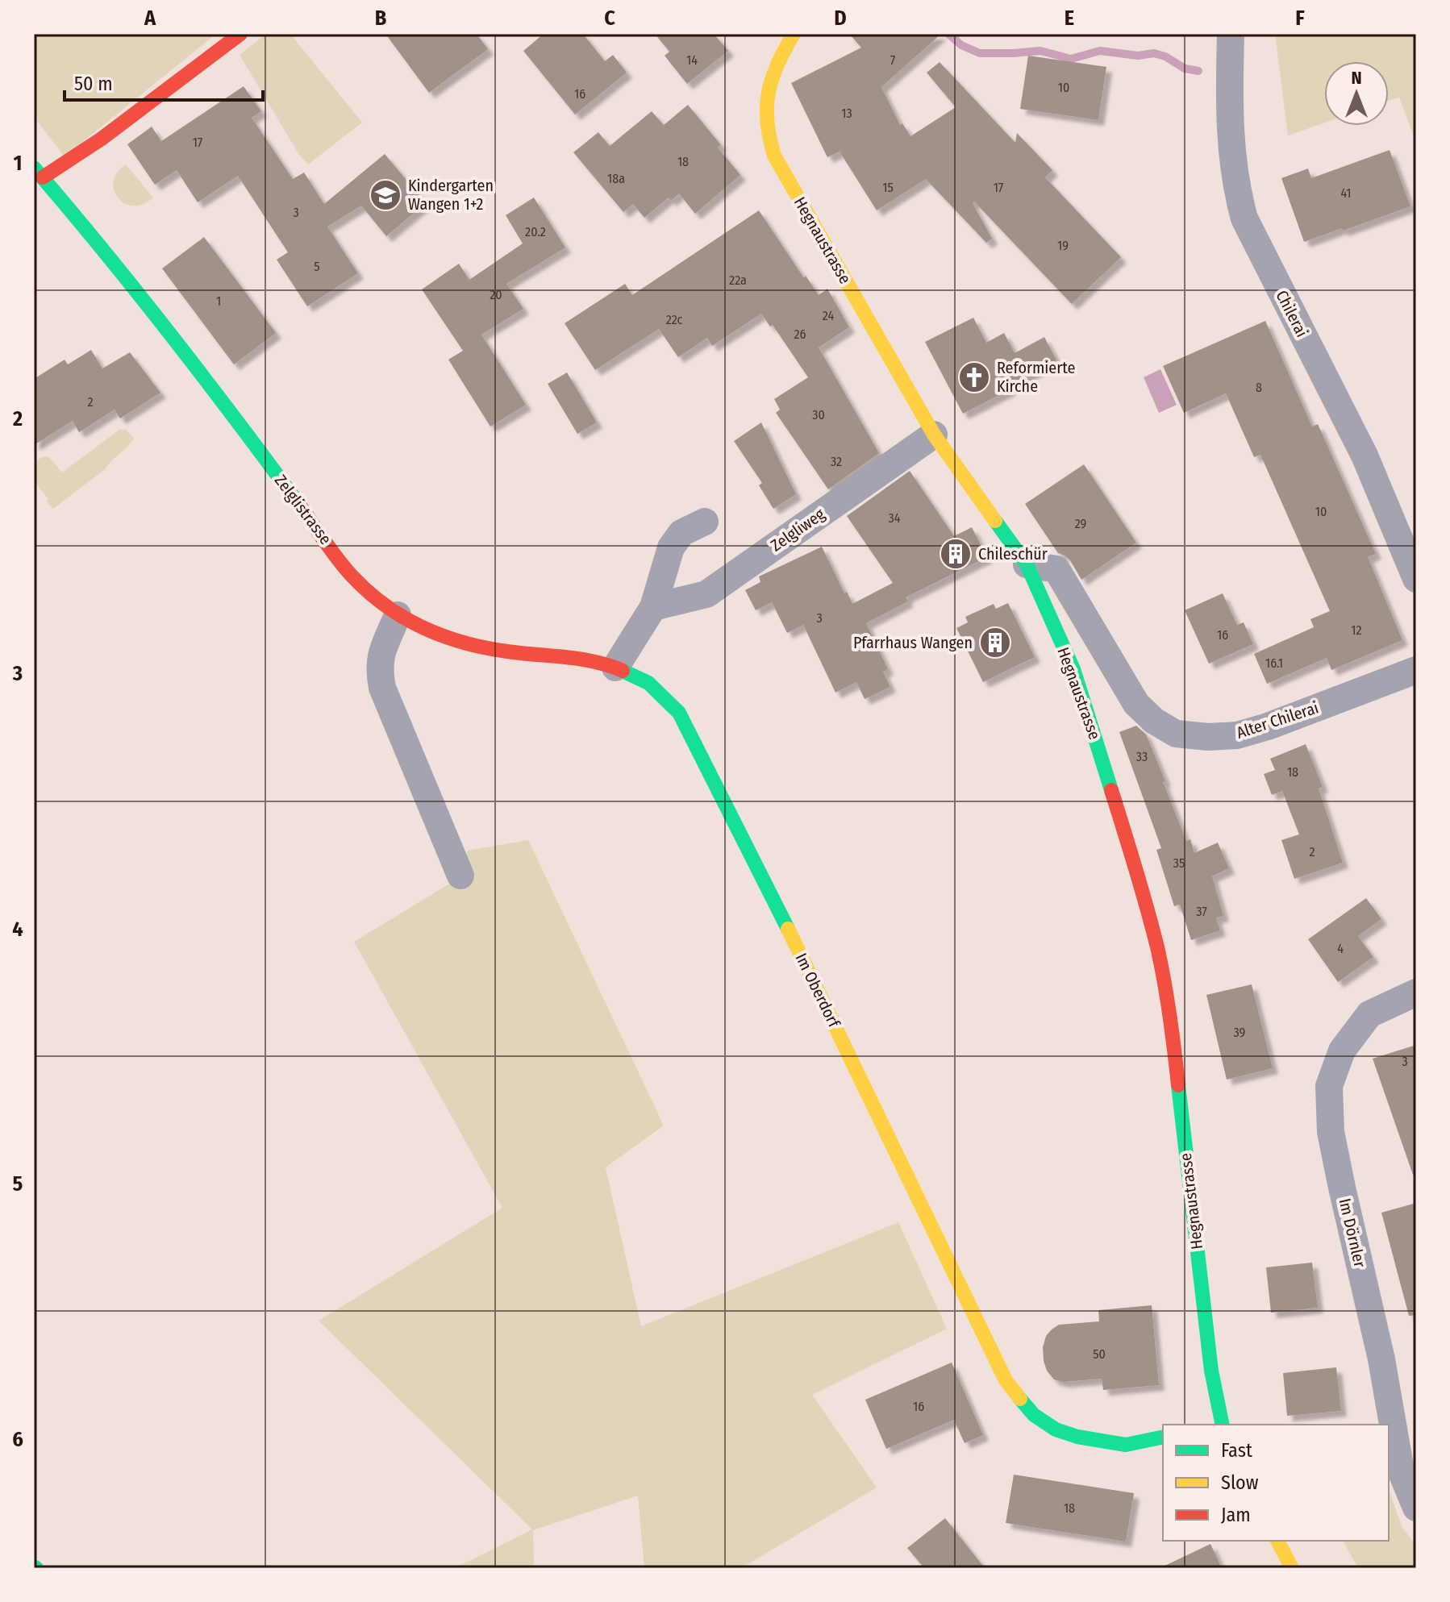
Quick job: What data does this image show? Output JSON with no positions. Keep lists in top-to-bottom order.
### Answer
{
  "streets": {
    "street": [
      "Hegnaustrasse",
      "Chilerai",
      "Zelglistrasse",
      "Zelgliweg",
      "Alter Chilerai",
      "Im Oberdorf",
      "Im Dörnler"
    ]
  },
  "crossings": [
    ["Hegnaustrasse", "Zelgliweg"],
    ["Hegnaustrasse", "Alter Chilerai"],
    ["Zelglistrasse", "Im Oberdorf"]
  ],
  "places": {
    "school or university": ["Kindergarten Wangen 1+2"],
    "church": ["Reformierte Kirche"],
    "building": ["Chileschür", "Pfarrhaus Wangen"]
  },
  "house_numbers": [
    "14",
    "7",
    "10",
    "16",
    "13",
    "17",
    "18",
    "18a",
    "15",
    "17",
    "41",
    "3",
    "20.2",
    "19",
    "5",
    "22a",
    "20",
    "1",
    "24",
    "22c",
    "26",
    "8",
    "2",
    "30",
    "32",
    "10",
    "34",
    "29",
    "3",
    "12",
    "16",
    "16.1",
    "33",
    "18",
    "2",
    "35",
    "37",
    "4",
    "39",
    "3",
    "50",
    "16",
    "18"
  ],
  "legend": ["Fast", "Slow", "Jam"],
  "scale_bar": "50 m",
  "north": "top",
  "grid": {
    "columns": [
      "A",
      "B",
      "C",
      "D",
      "E",
      "F"
    ],
    "rows": [
      "1",
      "2",
      "3",
      "4",
      "5",
      "6"
    ]
  }
}
